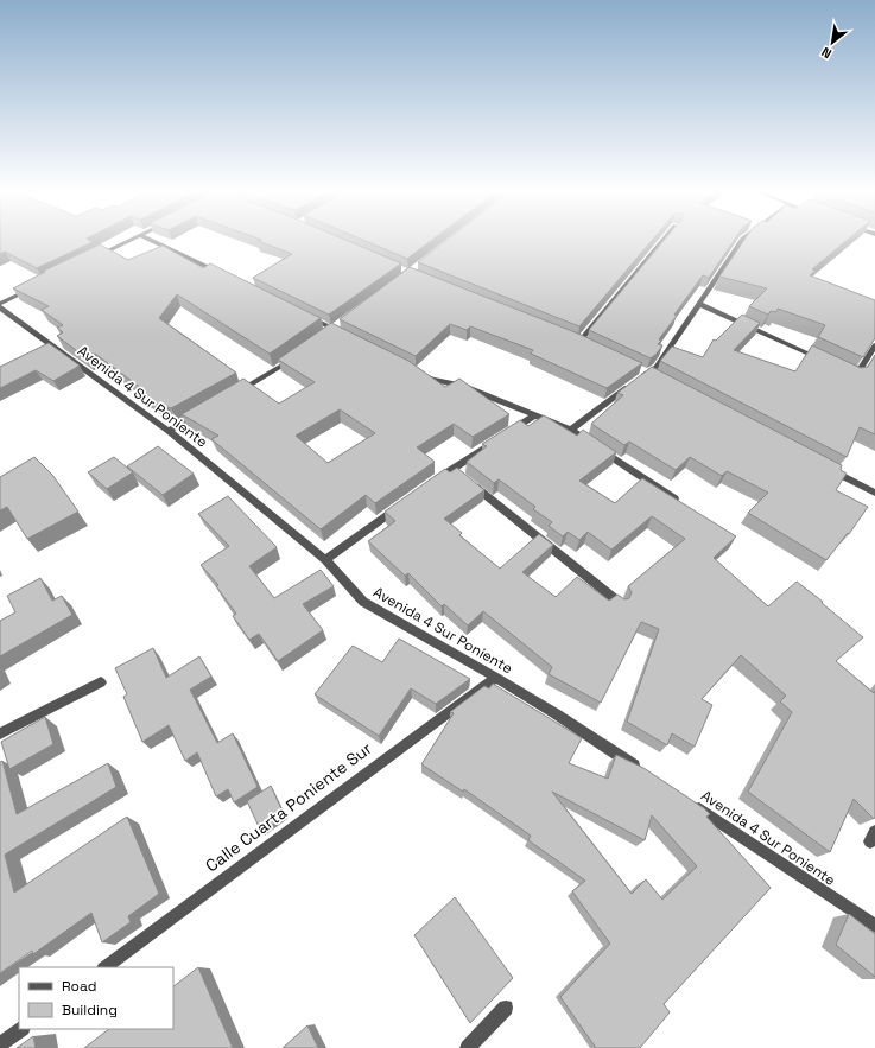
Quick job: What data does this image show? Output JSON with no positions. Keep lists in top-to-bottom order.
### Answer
{
  "streets": {
    "street": ["Avenida 4 Sur Poniente", "Calle Cuarta Poniente Sur"]
  },
  "crossings": [
    ["Avenida 4 Sur Poniente", "Calle Cuarta Poniente Sur"]
  ],
  "legend": ["Road", "Building"],
  "north": "bottom left"
}
